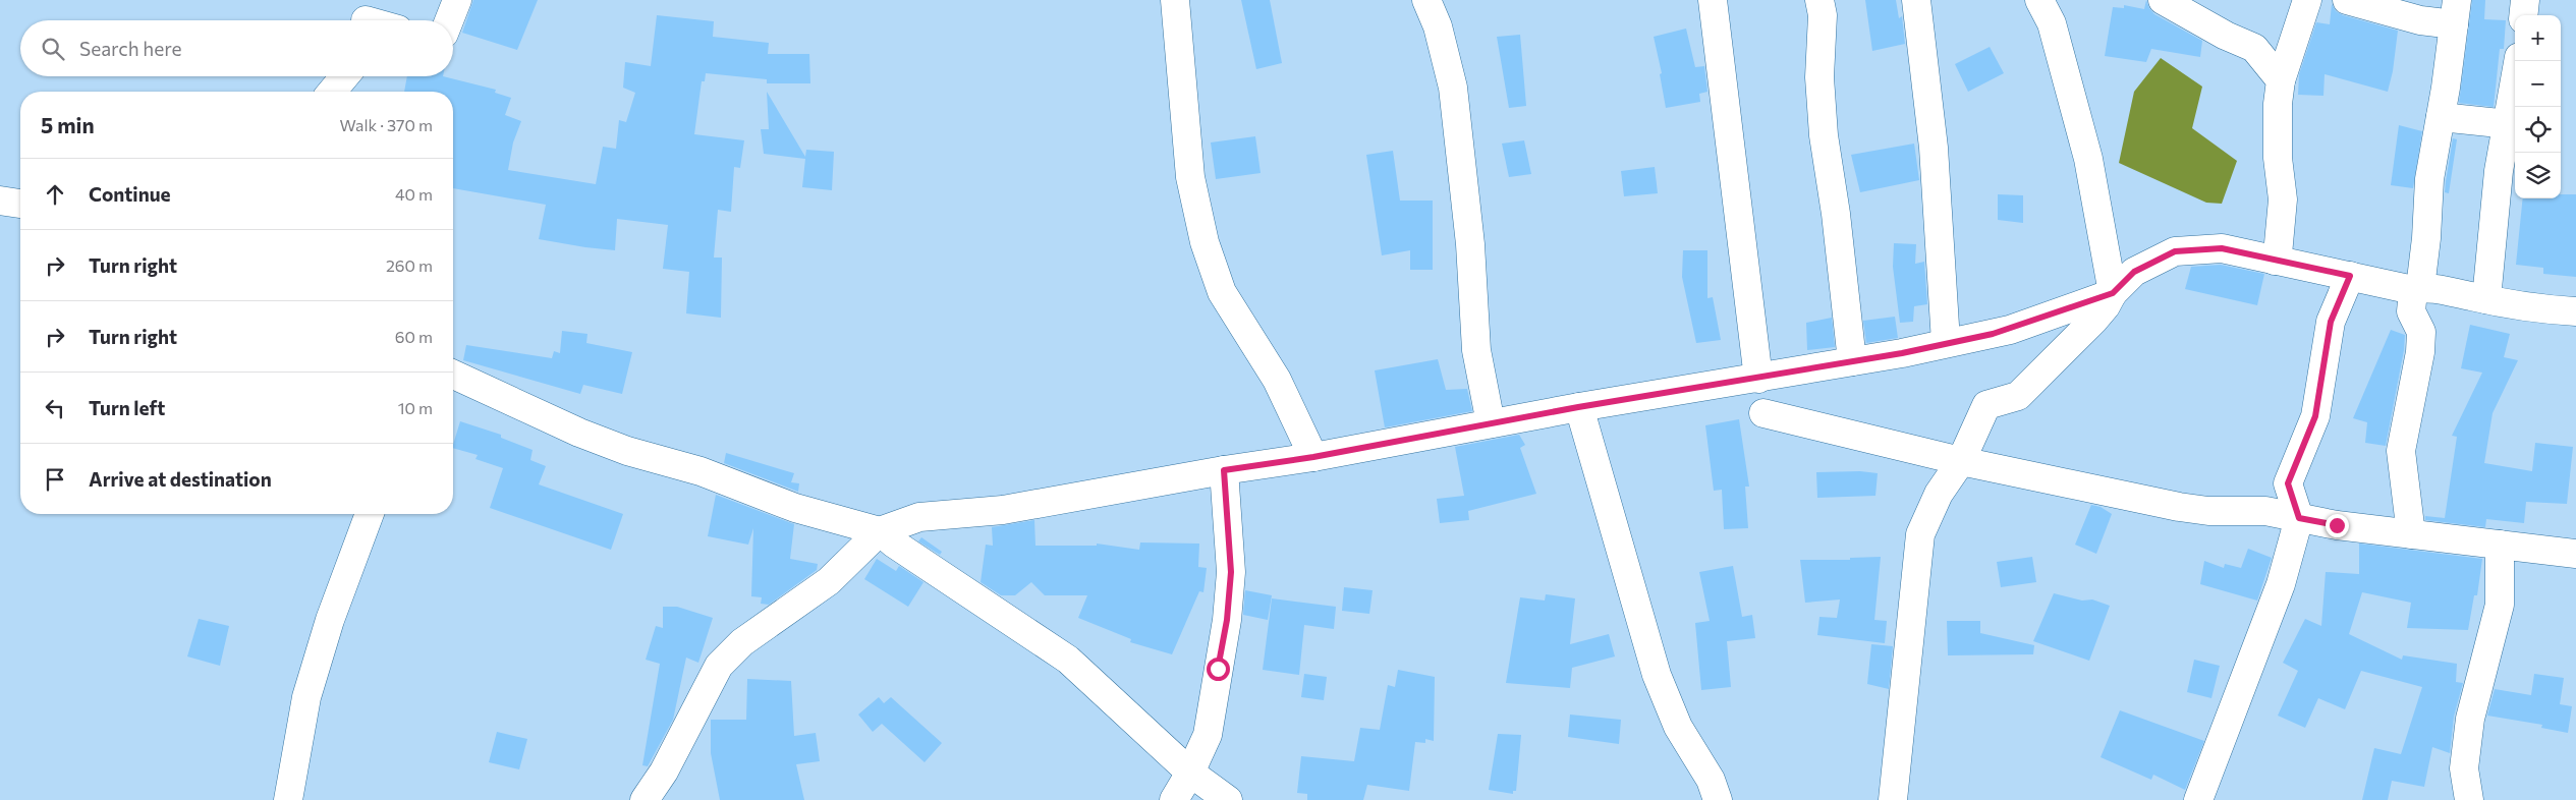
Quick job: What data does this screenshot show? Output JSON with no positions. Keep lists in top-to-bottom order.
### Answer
{
  "page": {
    "map_buttons": ["+", "−"],
    "search": "Search here",
    "heading": ["5 min", "Walk · 370 m"],
    "list": [
      ["Continue", "40 m"],
      ["Turn right", "260 m"],
      ["Turn right", "60 m"],
      ["Turn left", "10 m"],
      "Arrive at destination"
    ]
  }
}
